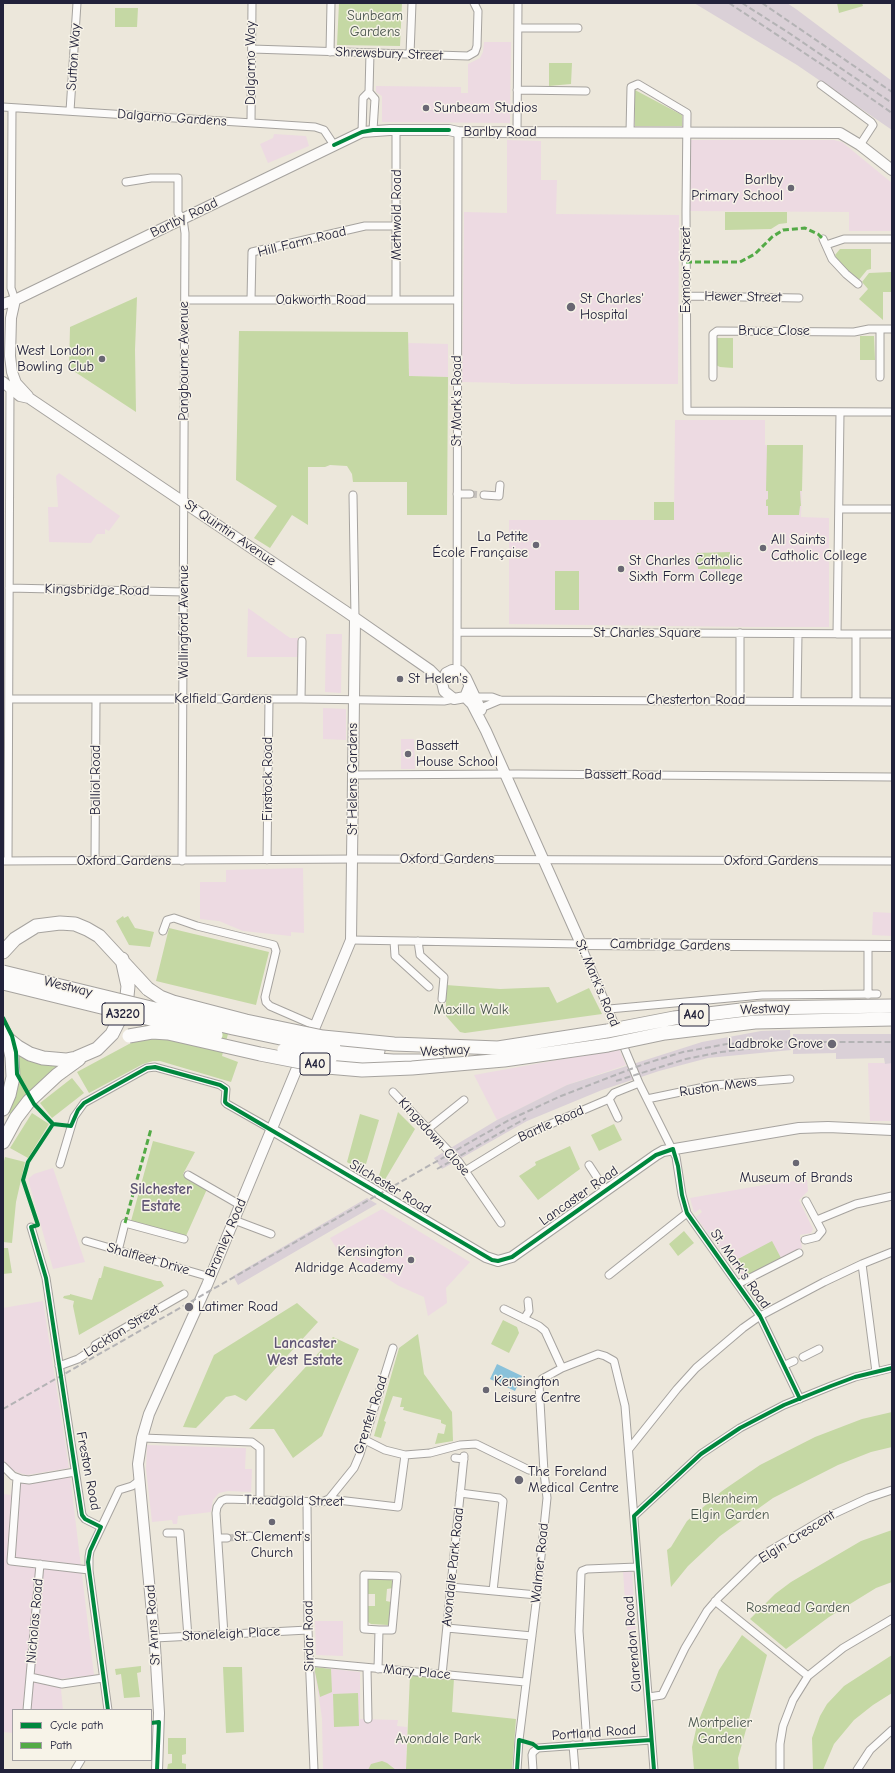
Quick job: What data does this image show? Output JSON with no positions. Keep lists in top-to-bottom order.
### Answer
{
  "streets": {
    "highway": ["Westway", "A3220", "A40"],
    "street": [
      "Shrewsbury Street",
      "Sutton Way",
      "Dalgarno Way",
      "Dalgarno Gardens",
      "Barlby Road",
      "Methwold Road",
      "Hill Farm Road",
      "Exmoor Street",
      "Hewer Street",
      "Oakworth Road",
      "Bruce Close",
      "Pangbourne Avenue",
      "St Mark's Road",
      "St Quintin Avenue",
      "Kingsbridge Road",
      "Wallingford Avenue",
      "St Charles Square",
      "Kelfield Gardens",
      "Chesterton Road",
      "Bassett Road",
      "Finstock Road",
      "St Helens Gardens",
      "Balliol Road",
      "Oxford Gardens",
      "Cambridge Gardens",
      "St. Mark's Road",
      "Ruston Mews",
      "Bartle Road",
      "Kingsdown Close",
      "Silchester Road",
      "Lancaster Road",
      "Bramley Road",
      "Shalfleet Drive",
      "Lockton Street",
      "Grenfell Road",
      "Freston Road",
      "Treadgold Street",
      "Elgin Crescent",
      "Walmer Road",
      "Avondale Park Road",
      "Nicholas Road",
      "St Anns Road",
      "Stoneleigh Place",
      "Sirdar Road",
      "Clarendon Road",
      "Mary Place",
      "Portland Road"
    ]
  },
  "crossings": [
    ["Shrewsbury Street", "Dalgarno Way"],
    ["Sutton Way", "Dalgarno Gardens"],
    ["Dalgarno Way", "Dalgarno Gardens"],
    ["Dalgarno Gardens", "Barlby Road"],
    ["Barlby Road", "Methwold Road"],
    ["Barlby Road", "Exmoor Street"],
    ["Barlby Road", "Pangbourne Avenue"],
    ["Barlby Road", "St Mark's Road"],
    ["Methwold Road", "Hill Farm Road"],
    ["Methwold Road", "Oakworth Road"],
    ["Hill Farm Road", "Oakworth Road"],
    ["Exmoor Street", "Hewer Street"],
    ["Oakworth Road", "Pangbourne Avenue"],
    ["Oakworth Road", "St Mark's Road"],
    ["Pangbourne Avenue", "St Quintin Avenue"],
    ["Pangbourne Avenue", "Wallingford Avenue"],
    ["St Mark's Road", "St Charles Square"],
    ["St Quintin Avenue", "Wallingford Avenue"],
    ["St Quintin Avenue", "Kelfield Gardens"],
    ["St Quintin Avenue", "St Helens Gardens"],
    ["Kingsbridge Road", "Wallingford Avenue"],
    ["Wallingford Avenue", "Kelfield Gardens"],
    ["Wallingford Avenue", "Oxford Gardens"],
    ["Kelfield Gardens", "Finstock Road"],
    ["Kelfield Gardens", "St Helens Gardens"],
    ["Kelfield Gardens", "Balliol Road"],
    ["Chesterton Road", "St. Mark's Road"],
    ["Bassett Road", "St Helens Gardens"],
    ["Bassett Road", "St. Mark's Road"],
    ["Finstock Road", "Oxford Gardens"],
    ["St Helens Gardens", "Oxford Gardens"],
    ["St Helens Gardens", "Cambridge Gardens"],
    ["St Helens Gardens", "Bramley Road"],
    ["Balliol Road", "Oxford Gardens"],
    ["Oxford Gardens", "St. Mark's Road"],
    ["Cambridge Gardens", "St. Mark's Road"],
    ["Cambridge Gardens", "Bramley Road"],
    ["St. Mark's Road", "Ruston Mews"],
    ["St. Mark's Road", "Bartle Road"],
    ["St. Mark's Road", "Lancaster Road"],
    ["Westway", "A40"],
    ["A3220", "A40"],
    ["Bartle Road", "Kingsdown Close"],
    ["Silchester Road", "Lancaster Road"],
    ["Silchester Road", "Bramley Road"],
    ["Bramley Road", "Shalfleet Drive"],
    ["Bramley Road", "St Anns Road"],
    ["Lockton Street", "Freston Road"],
    ["Grenfell Road", "Treadgold Street"],
    ["Treadgold Street", "Sirdar Road"],
    ["Elgin Crescent", "Clarendon Road"],
    ["Walmer Road", "Clarendon Road"],
    ["Walmer Road", "Mary Place"],
    ["Avondale Park Road", "Mary Place"],
    ["St Anns Road", "Stoneleigh Place"],
    ["Stoneleigh Place", "Sirdar Road"],
    ["Sirdar Road", "Mary Place"],
    ["Clarendon Road", "Portland Road"]
  ],
  "districts": ["Silchester Estate", "Lancaster West Estate"],
  "parks": [
    "Sunbeam Gardens",
    "Maxilla Walk",
    "Blenheim Elgin Garden",
    "Rosmead Garden",
    "Montpelier Garden",
    "Avondale Park"
  ],
  "places": [
    "Sunbeam Studios",
    "Barlby Primary School",
    "St Charles' Hospital",
    "West London Bowling Club",
    "La Petite École Française",
    "All Saints Catholic College",
    "St Charles Catholic Sixth Form College",
    "St Helen's",
    "Bassett House School",
    "Ladbroke Grove",
    "Museum of Brands",
    "Kensington Aldridge Academy",
    "Latimer Road",
    "Kensington Leisure Centre",
    "The Foreland Medical Centre",
    "St. Clement's Church"
  ],
  "legend": ["Cycle path", "Path"]
}
